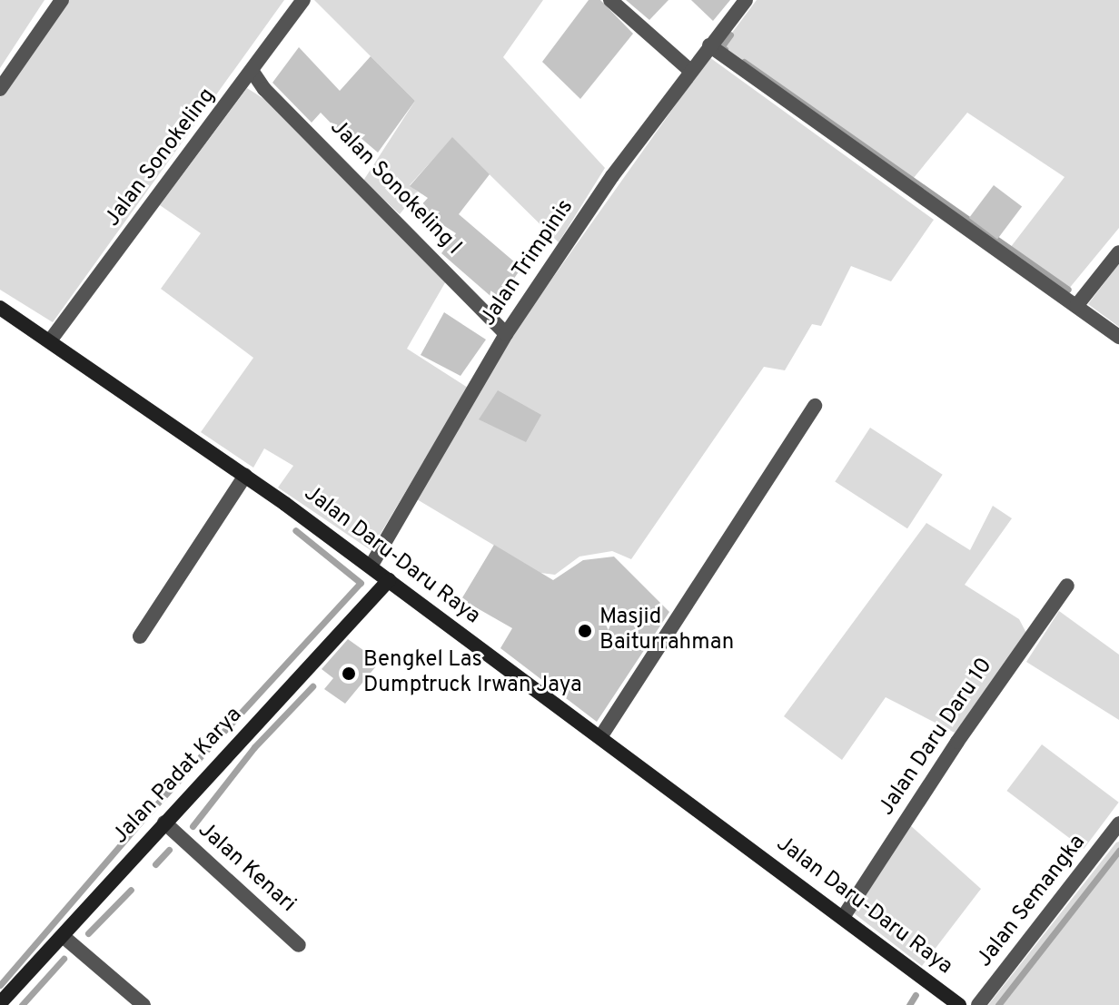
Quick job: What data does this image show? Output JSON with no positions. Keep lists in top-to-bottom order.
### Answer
{
  "streets": {
    "main road": ["Jalan Daru-Daru Raya", "Jalan Padat Karya"],
    "street": [
      "Jalan Sonokeling",
      "Jalan Sonokeling I",
      "Jalan Trimpinis",
      "Jalan Daru Daru 10",
      "Jalan Kenari",
      "Jalan Semangka"
    ]
  },
  "crossings": [
    ["Jalan Sonokeling", "Jalan Sonokeling I"],
    ["Jalan Sonokeling", "Jalan Daru-Daru Raya"],
    ["Jalan Sonokeling I", "Jalan Trimpinis"],
    ["Jalan Trimpinis", "Jalan Daru-Daru Raya"],
    ["Jalan Daru-Daru Raya", "Jalan Daru Daru 10"],
    ["Jalan Daru-Daru Raya", "Jalan Padat Karya"],
    ["Jalan Padat Karya", "Jalan Kenari"]
  ],
  "places": ["Masjid Baiturrahman", "Bengkel Las Dumptruck Irwan Jaya"]
}
